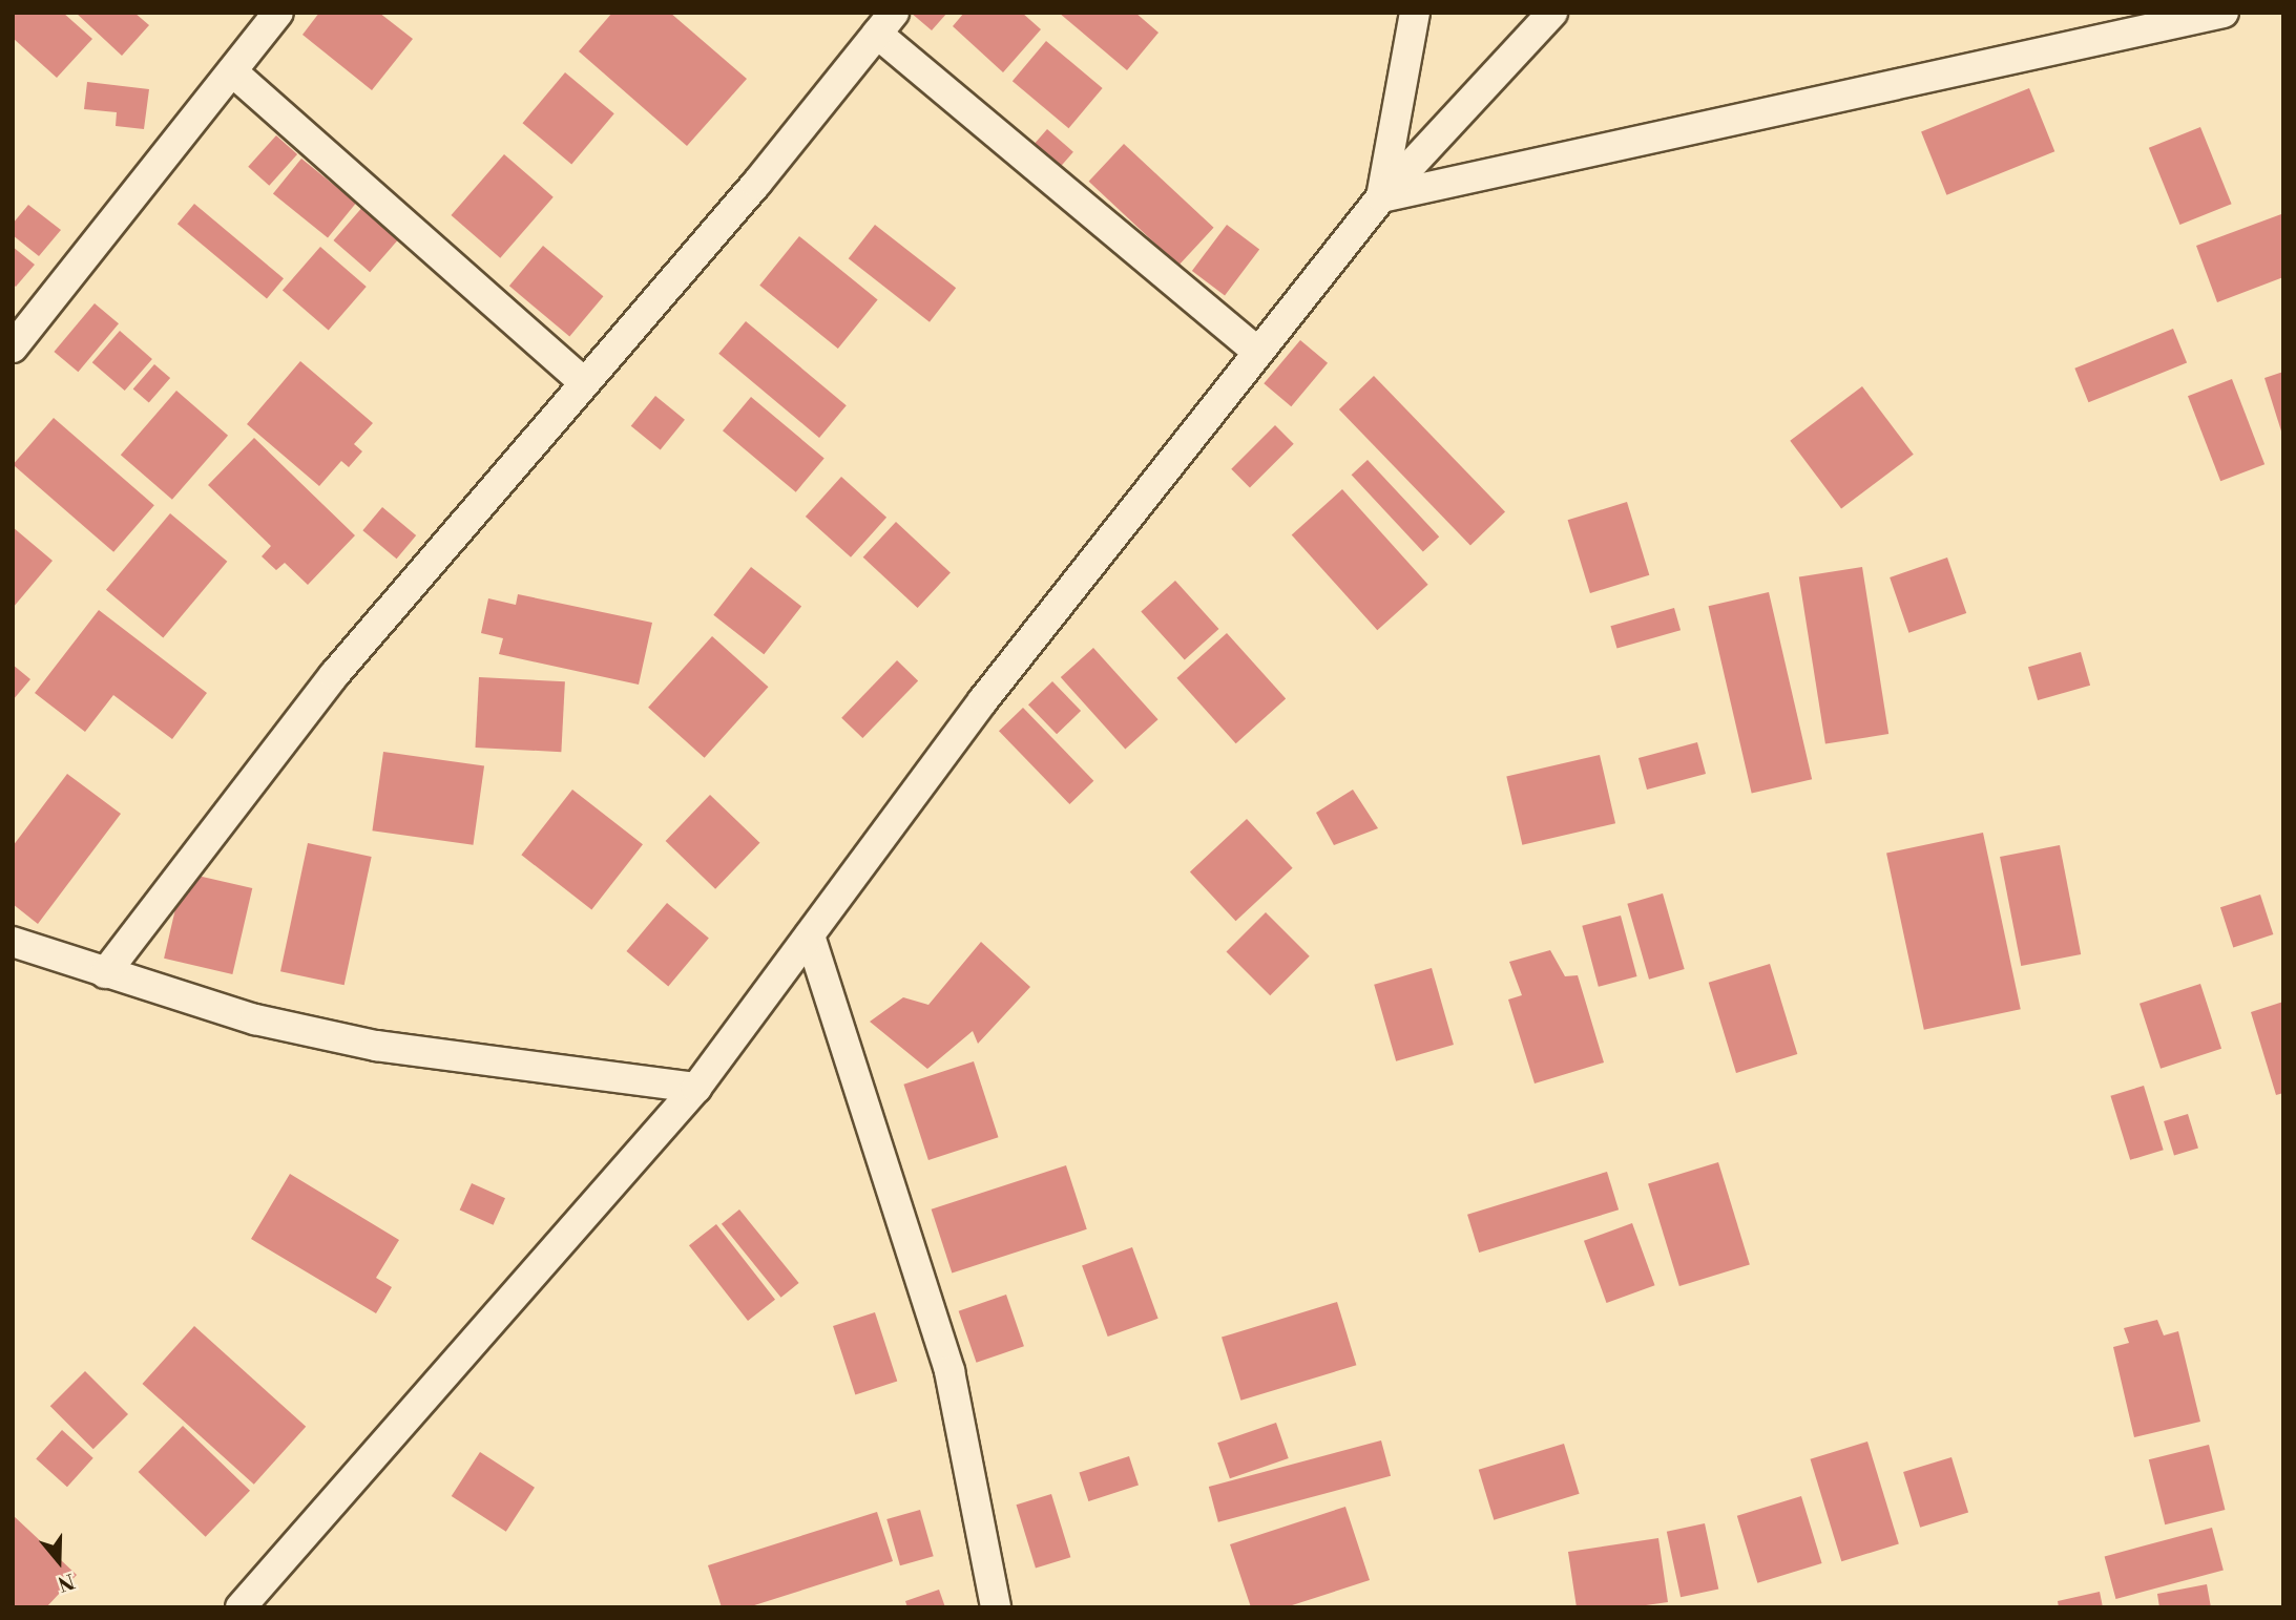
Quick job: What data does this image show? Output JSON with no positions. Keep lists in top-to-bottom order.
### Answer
{
  "north": "bottom"
}
